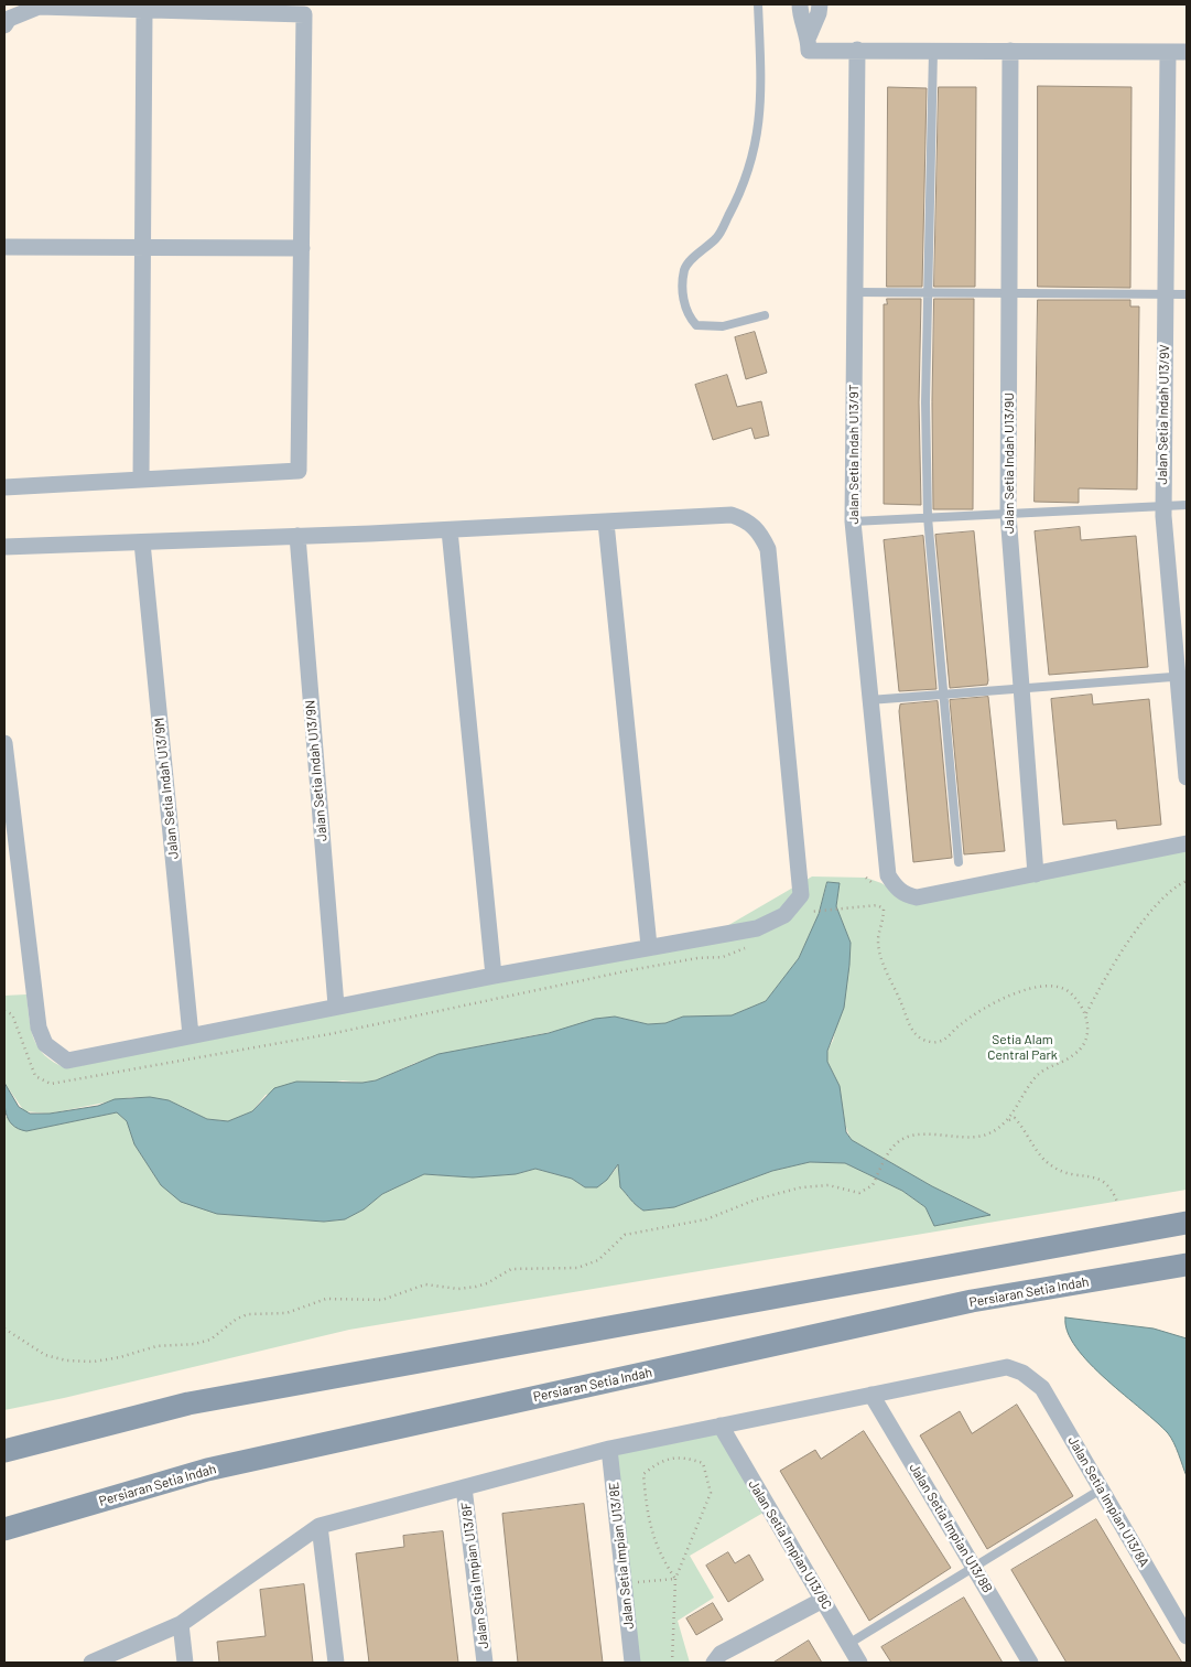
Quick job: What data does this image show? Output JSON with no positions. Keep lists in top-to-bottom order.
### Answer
{
  "streets": {
    "street": [
      "Jalan Setia Indah U13/9V",
      "Jalan Setia Indah U13/9T",
      "Jalan Setia Indah U13/9U",
      "Jalan Setia Indah U13/9N",
      "Jalan Setia Indah U13/9M",
      "Persiaran Setia Indah",
      "Jalan Setia Impian U13/8A",
      "Jalan Setia Impian U13/8B",
      "Jalan Setia Impian U13/8C",
      "Jalan Setia Impian U13/8E",
      "Jalan Setia Impian U13/8F"
    ]
  },
  "crossings": [
    ["Jalan Setia Indah U13/9T", "Jalan Setia Indah U13/9U"],
    ["Jalan Setia Impian U13/8A", "Jalan Setia Impian U13/8B"]
  ],
  "parks": ["Setia Alam Central Park"]
}
